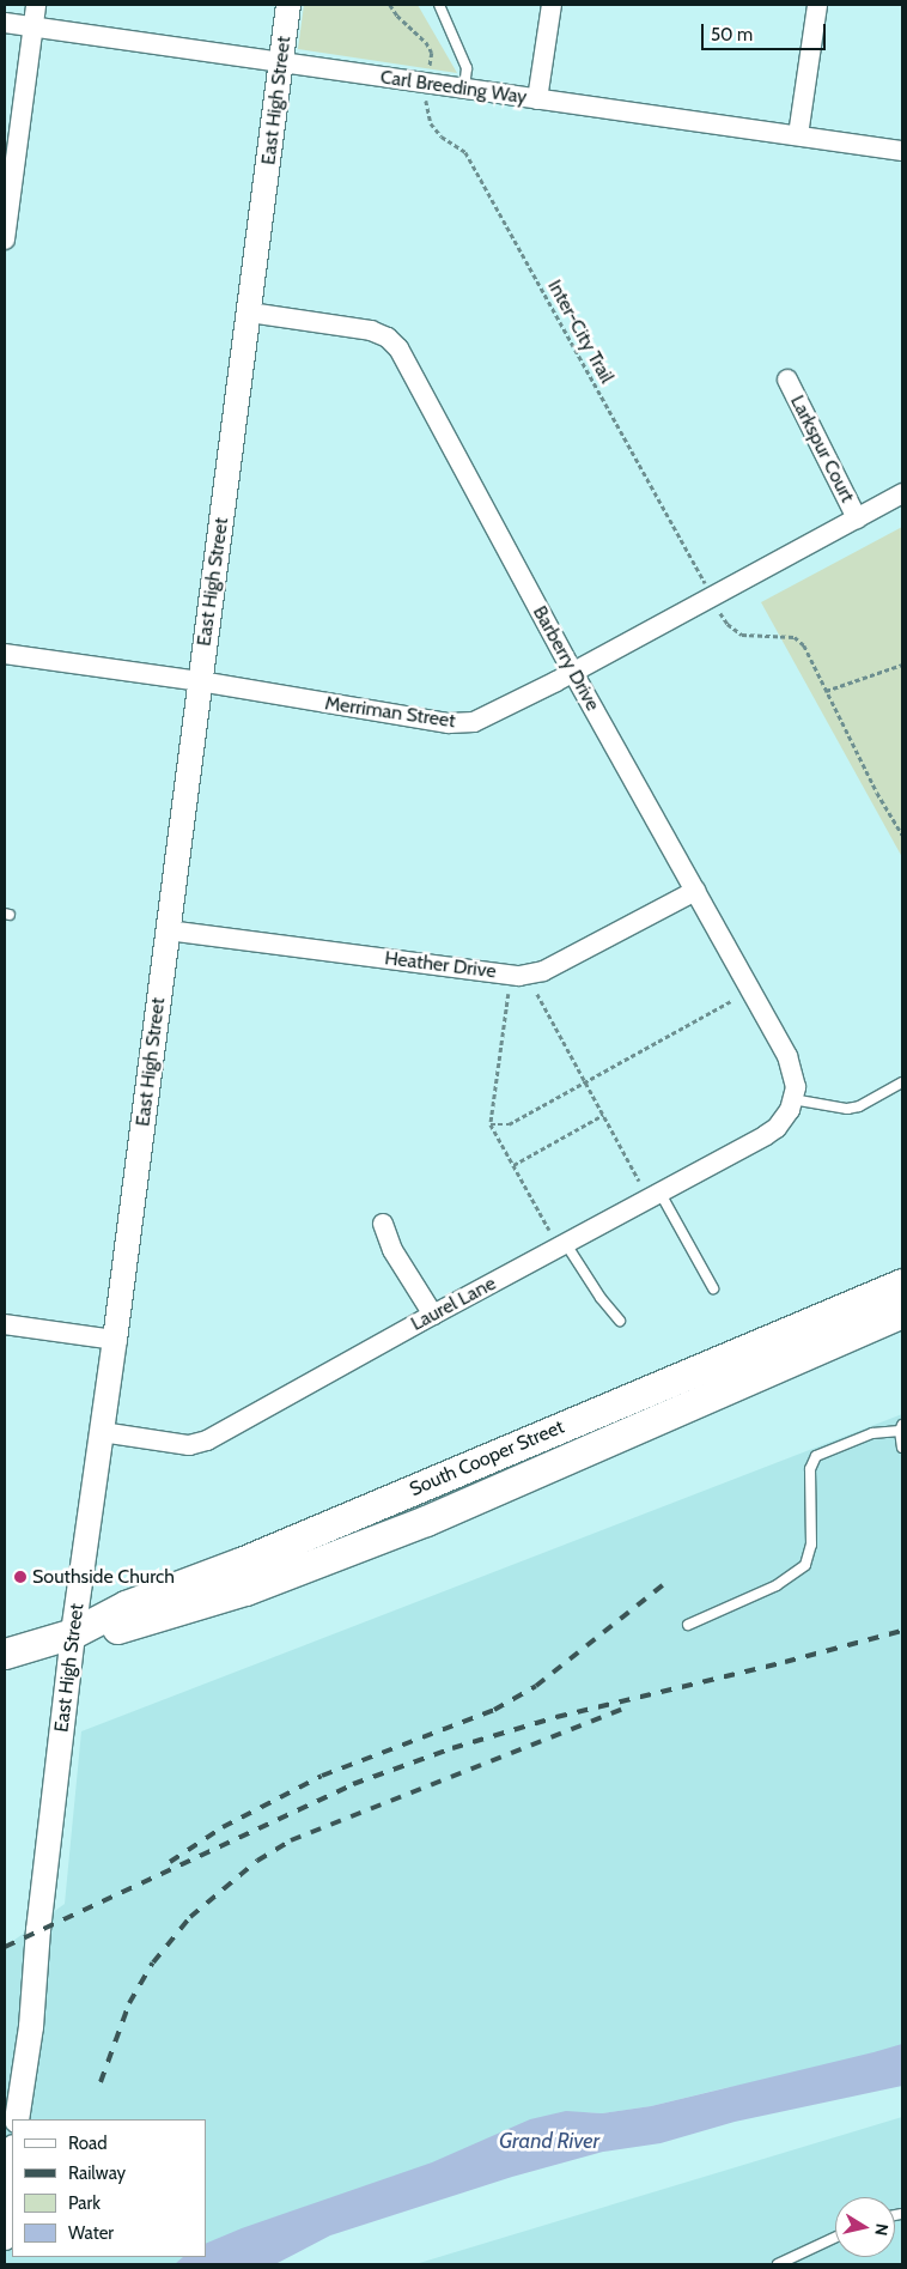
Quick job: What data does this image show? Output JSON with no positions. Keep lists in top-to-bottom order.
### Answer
{
  "streets": {
    "main road": ["South Cooper Street"],
    "street": [
      "Carl Breeding Way",
      "East High Street",
      "Larkspur Court",
      "Barberry Drive",
      "Merriman Street",
      "Heather Drive",
      "Laurel Lane"
    ],
    "path": ["Inter-City Trail"]
  },
  "crossings": [
    ["Carl Breeding Way", "East High Street"],
    ["East High Street", "Barberry Drive"],
    ["East High Street", "Merriman Street"],
    ["East High Street", "Heather Drive"],
    ["East High Street", "Laurel Lane"],
    ["East High Street", "South Cooper Street"],
    ["Larkspur Court", "Merriman Street"],
    ["Barberry Drive", "Merriman Street"],
    ["Barberry Drive", "Heather Drive"],
    ["Barberry Drive", "Laurel Lane"]
  ],
  "water": ["Grand River"],
  "places": ["Southside Church"],
  "legend": [
    "Road",
    "Railway",
    "Park",
    "Water"
  ],
  "scale_bar": "50 m",
  "north": "right"
}
